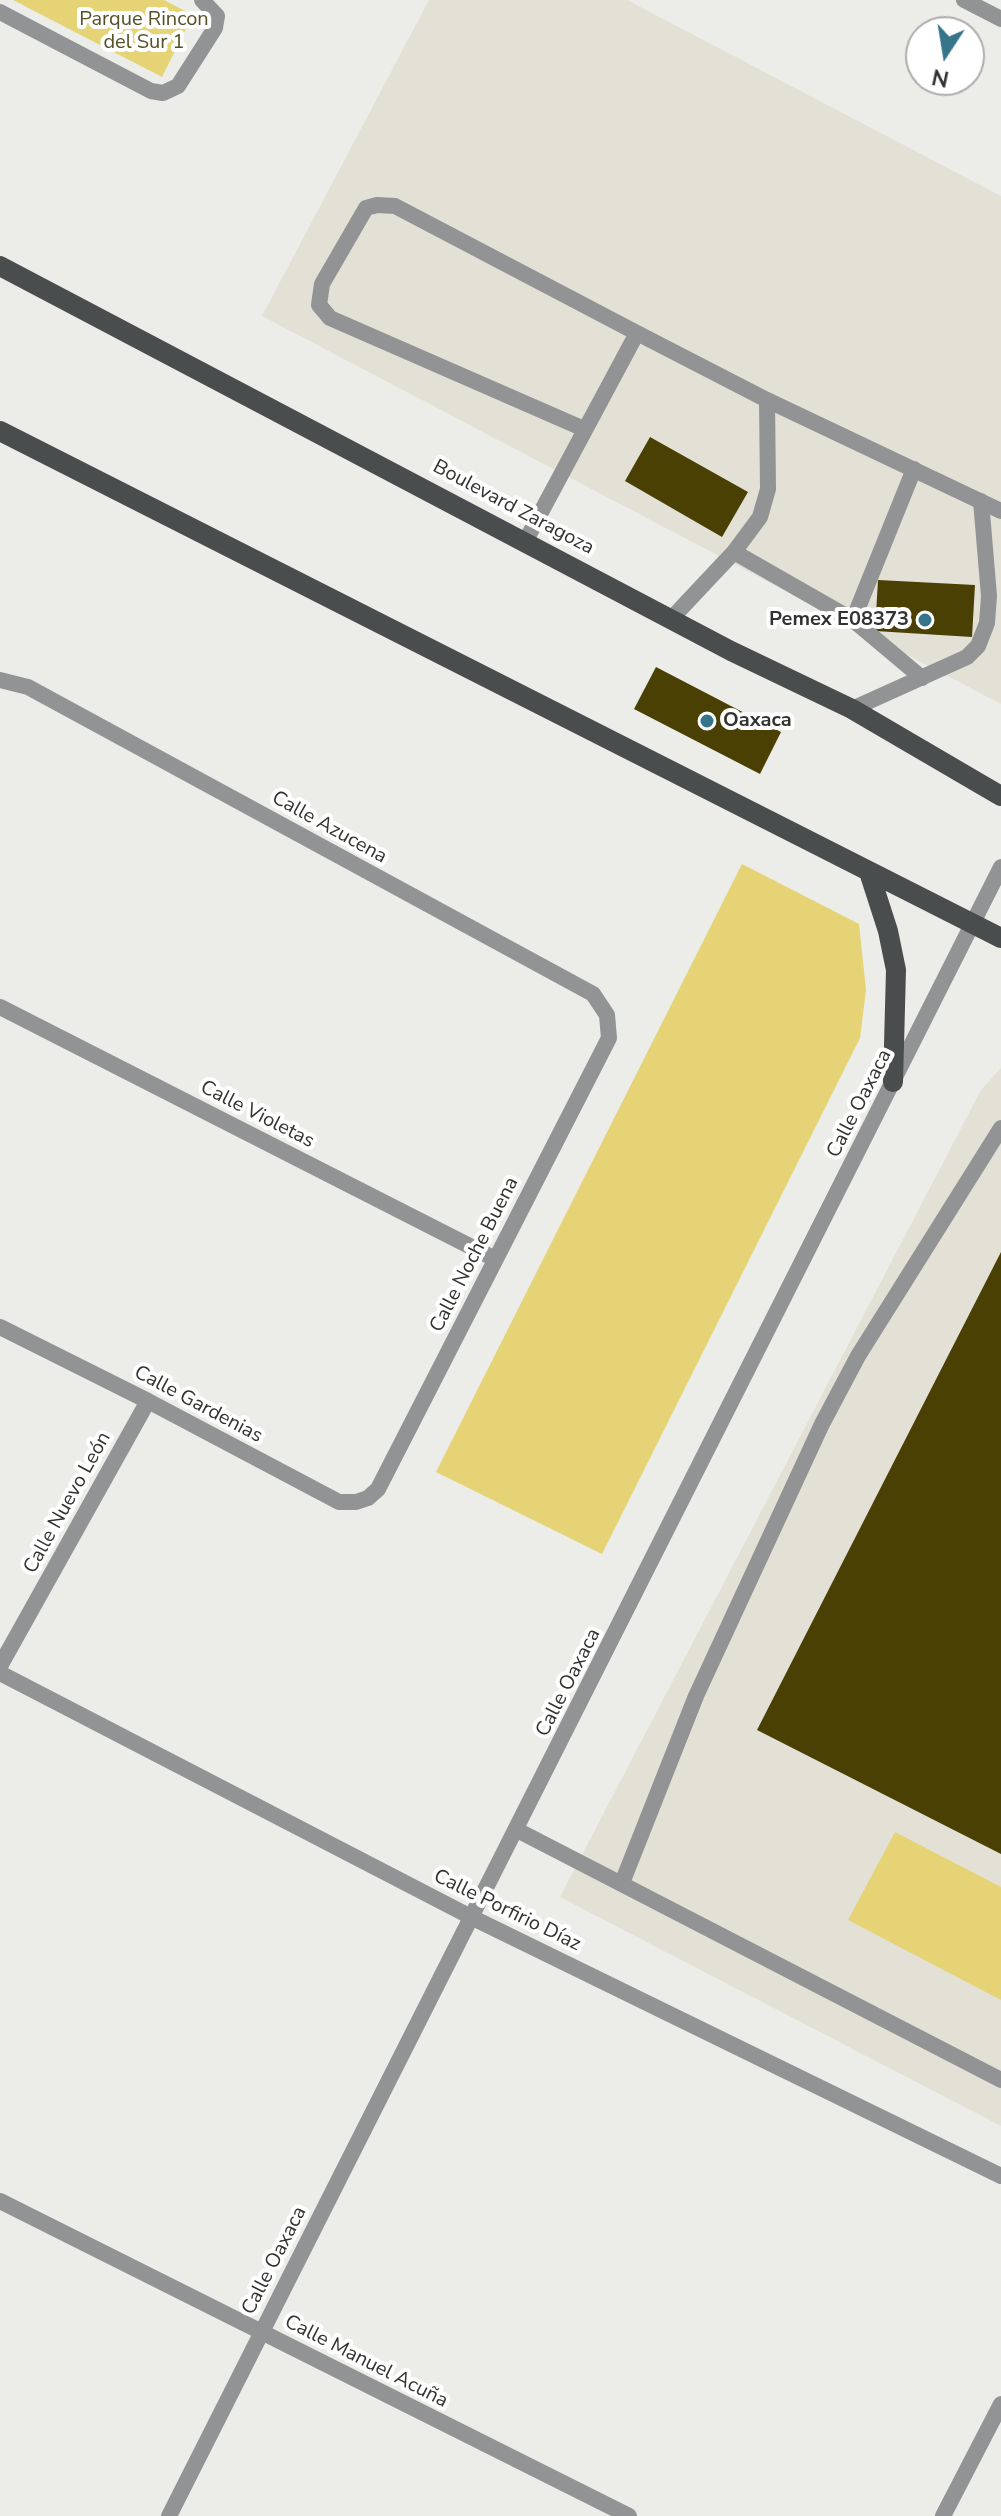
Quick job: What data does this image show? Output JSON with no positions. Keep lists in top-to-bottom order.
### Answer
{
  "streets": {
    "main road": ["Boulevard Zaragoza"],
    "street": [
      "Calle Azucena",
      "Calle Oaxaca",
      "Calle Violetas",
      "Calle Noche Buena",
      "Calle Gardenias",
      "Calle Nuevo León",
      "Calle Porfirio Díaz",
      "Calle Manuel Acuña"
    ]
  },
  "crossings": [
    ["Calle Azucena", "Calle Noche Buena"],
    ["Calle Oaxaca", "Calle Porfirio Díaz"],
    ["Calle Oaxaca", "Calle Manuel Acuña"],
    ["Calle Violetas", "Calle Noche Buena"],
    ["Calle Noche Buena", "Calle Gardenias"],
    ["Calle Gardenias", "Calle Nuevo León"]
  ],
  "parks": ["Parque Rincon del Sur 1"],
  "places": ["Pemex E08373", "Oaxaca"],
  "north": "bottom"
}
